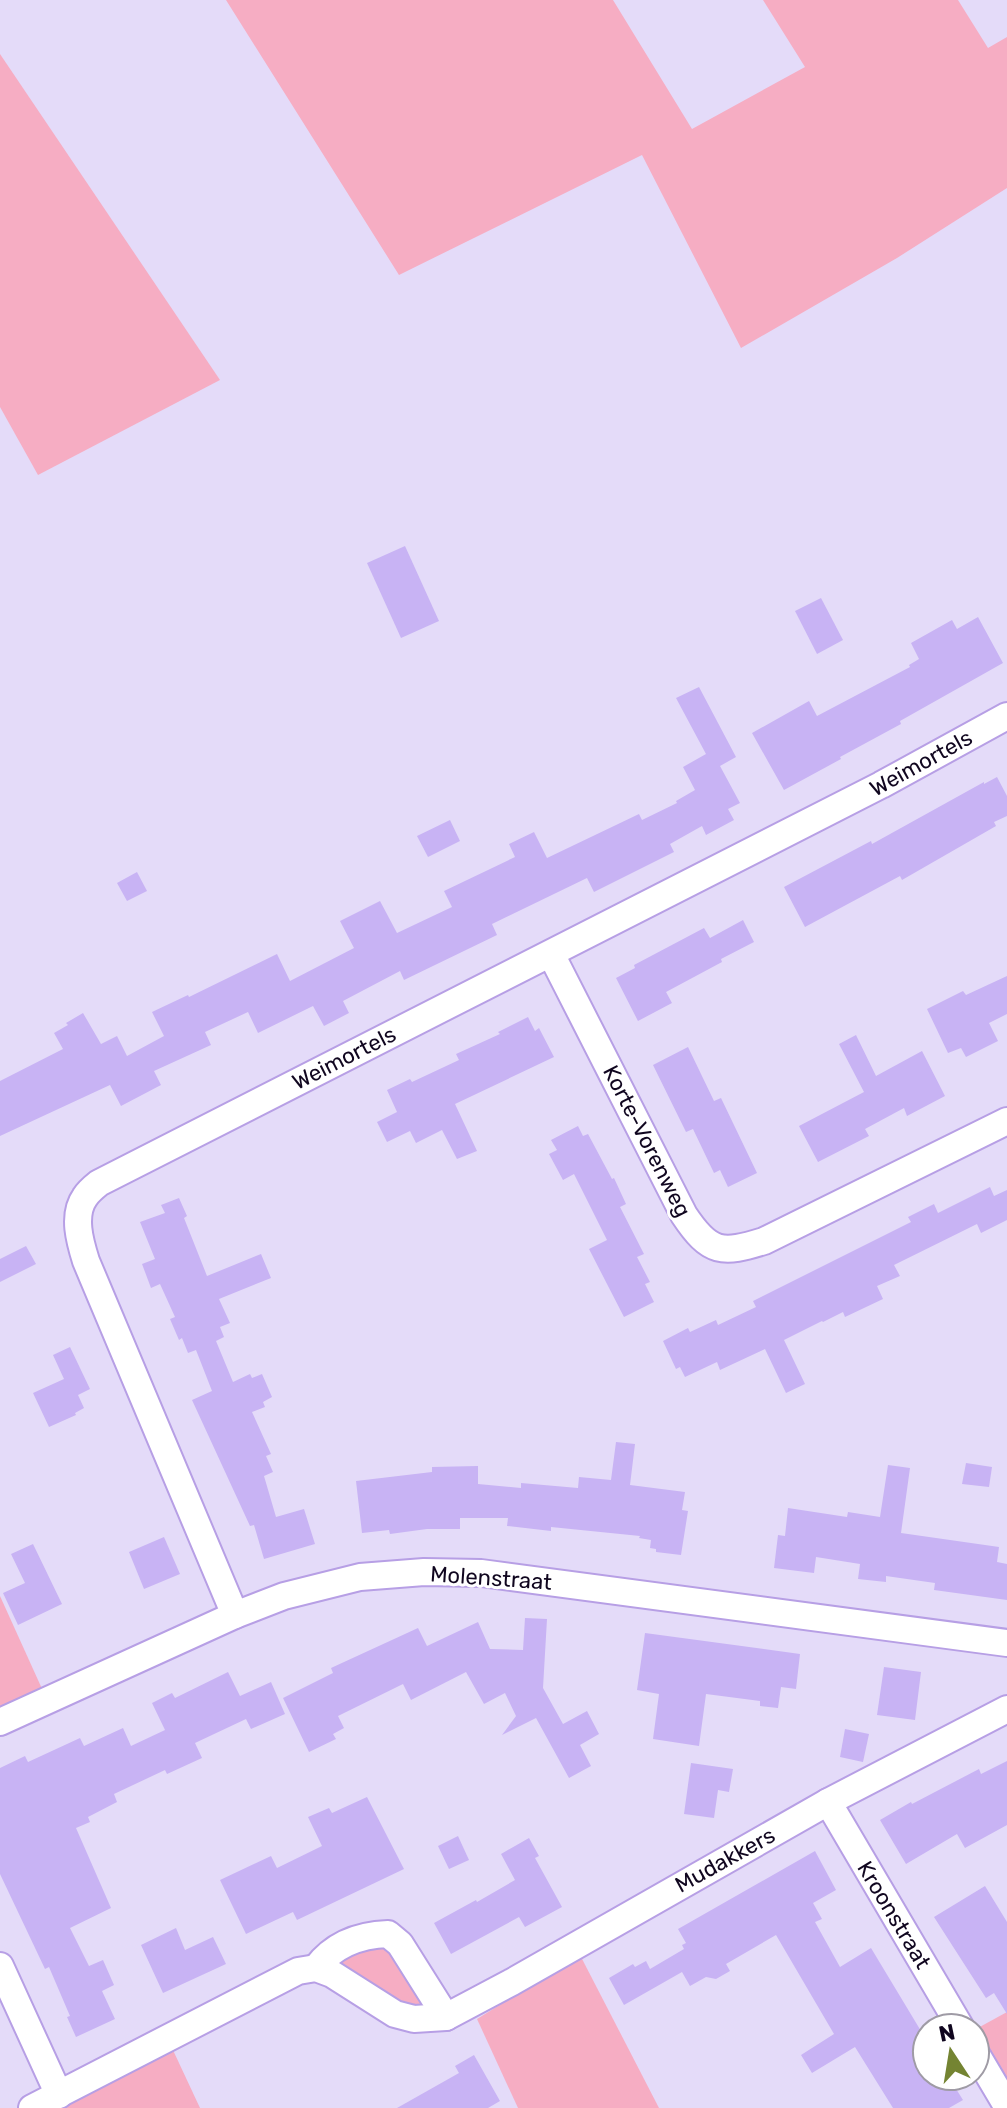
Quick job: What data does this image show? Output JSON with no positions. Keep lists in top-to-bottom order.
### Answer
{
  "streets": {
    "street": [
      "Weimortels",
      "Korte-Vorenweg",
      "Molenstraat",
      "Mudakkers",
      "Kroonstraat"
    ]
  },
  "crossings": [
    ["Weimortels", "Korte-Vorenweg"],
    ["Weimortels", "Molenstraat"],
    ["Mudakkers", "Kroonstraat"]
  ],
  "north": "top"
}
